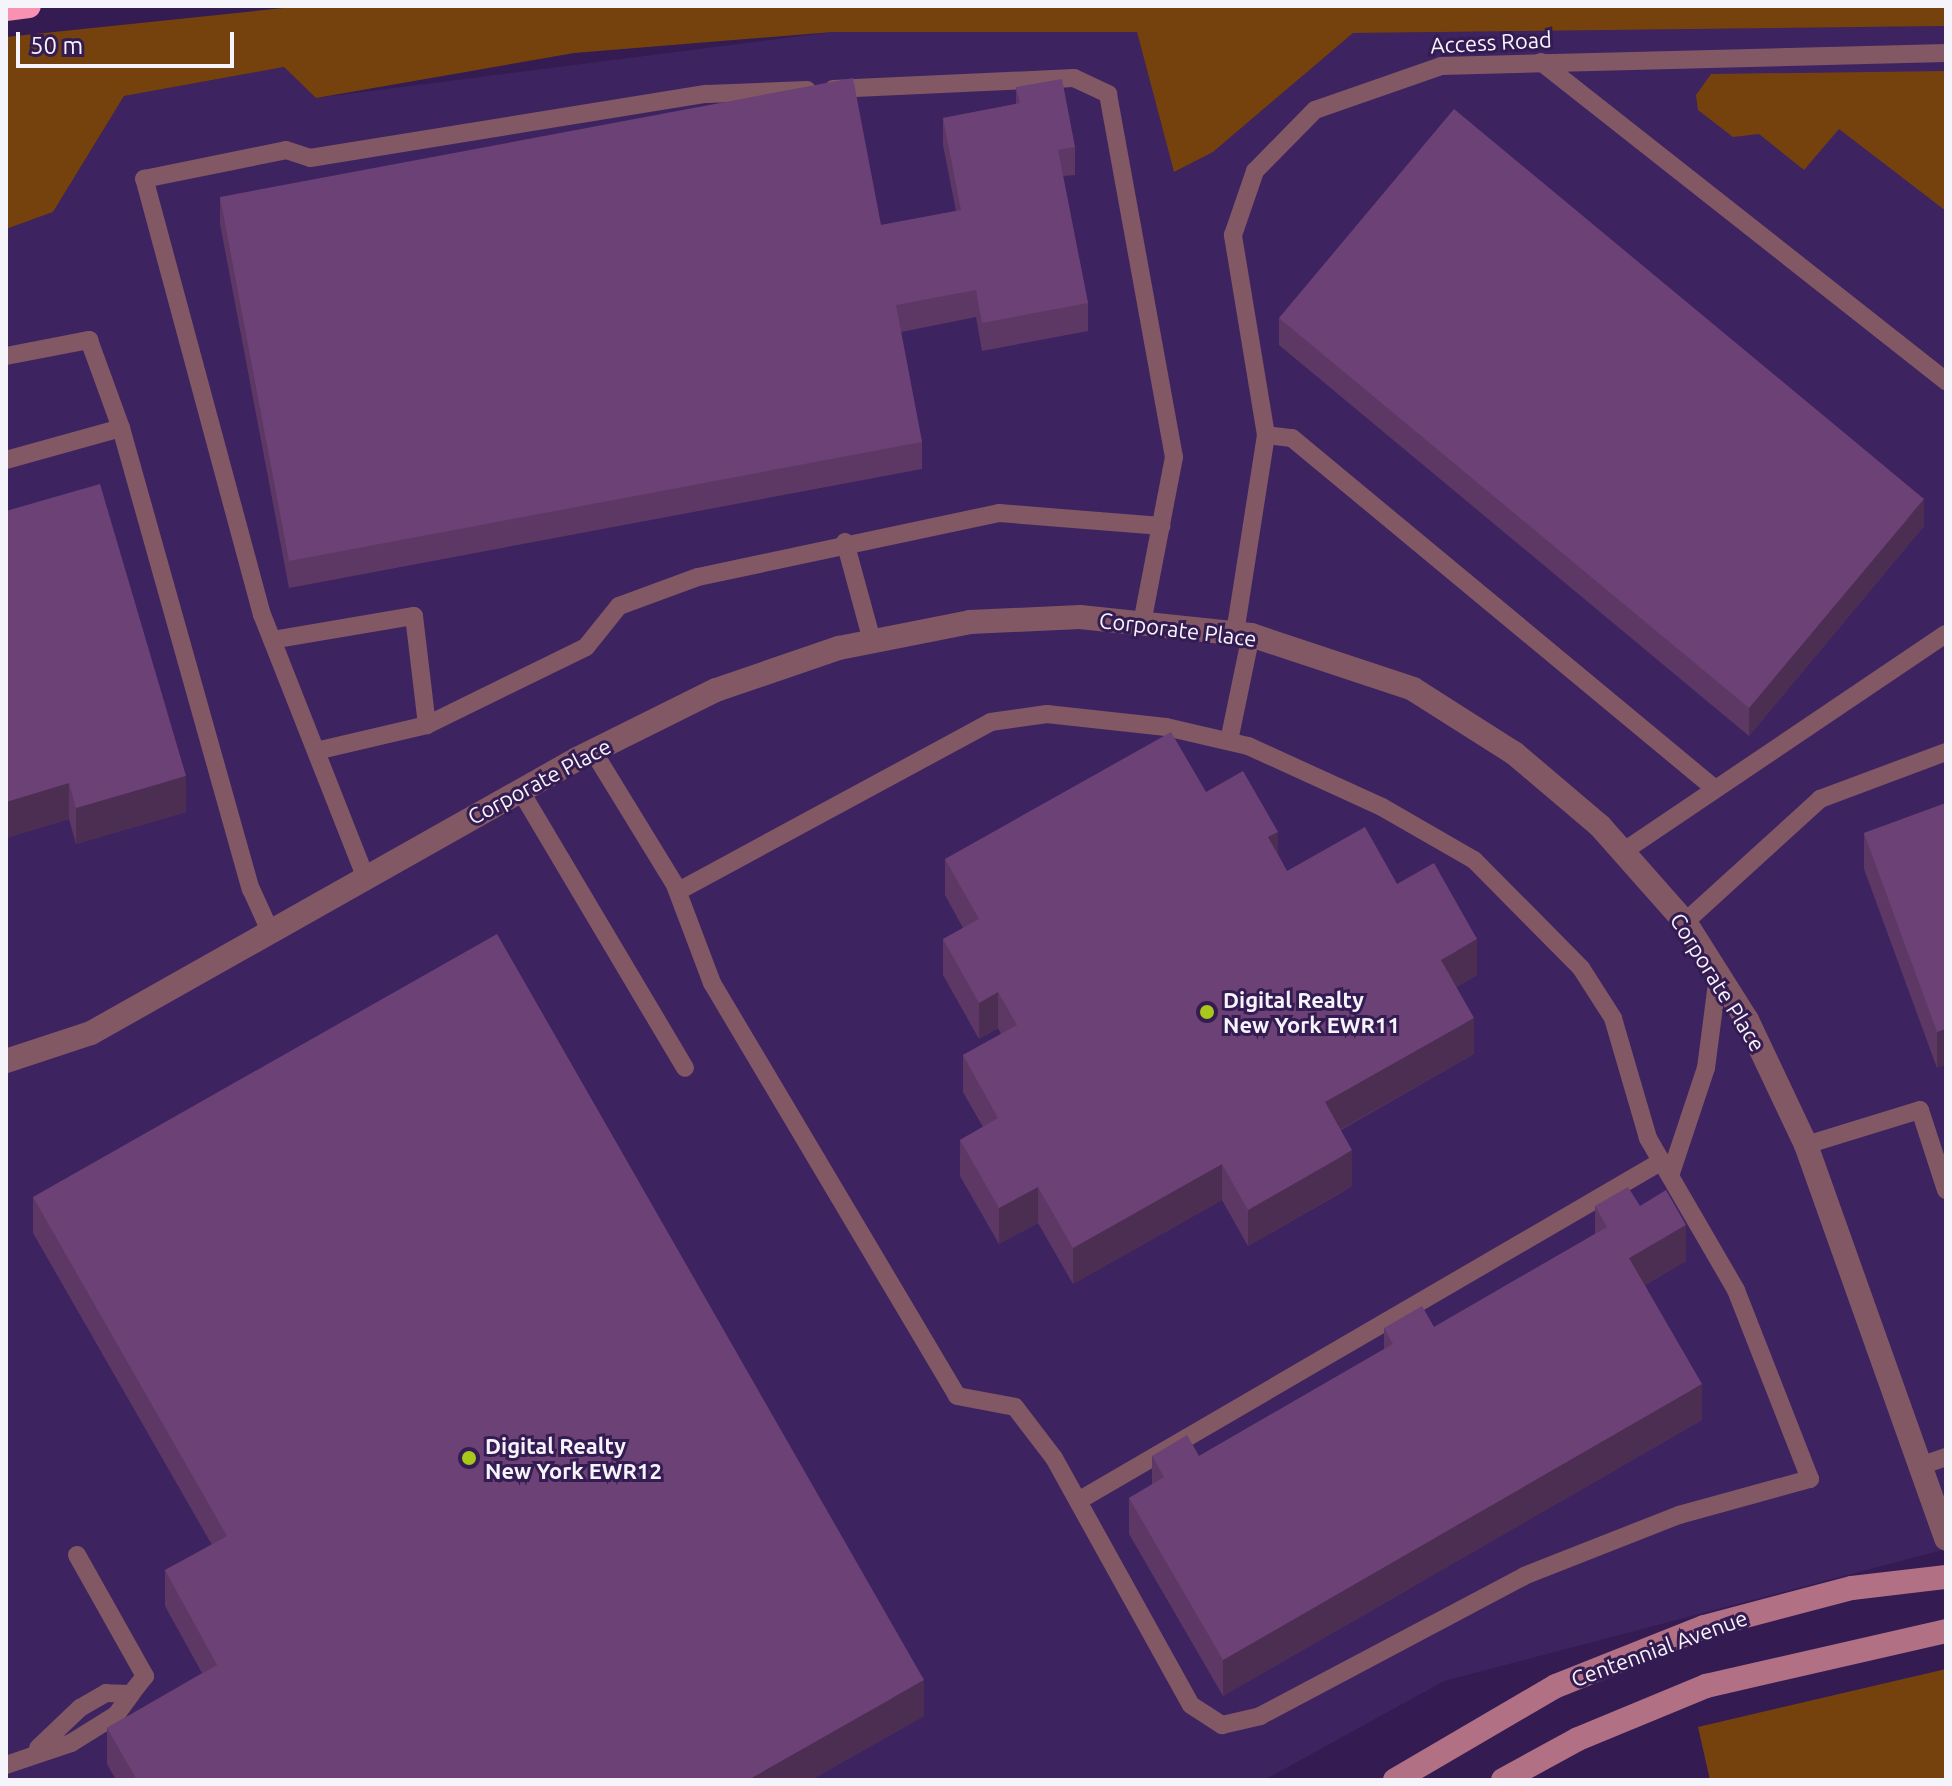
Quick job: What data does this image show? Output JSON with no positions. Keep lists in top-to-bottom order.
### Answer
{
  "streets": {
    "main road": ["Centennial Avenue"],
    "street": ["Corporate Place"],
    "lane": ["Access Road"]
  },
  "crossings": [
    ["Access Road", "Corporate Place"]
  ],
  "places": ["Digital Realty New York EWR11", "Digital Realty New York EWR12"],
  "scale_bar": "50 m"
}
